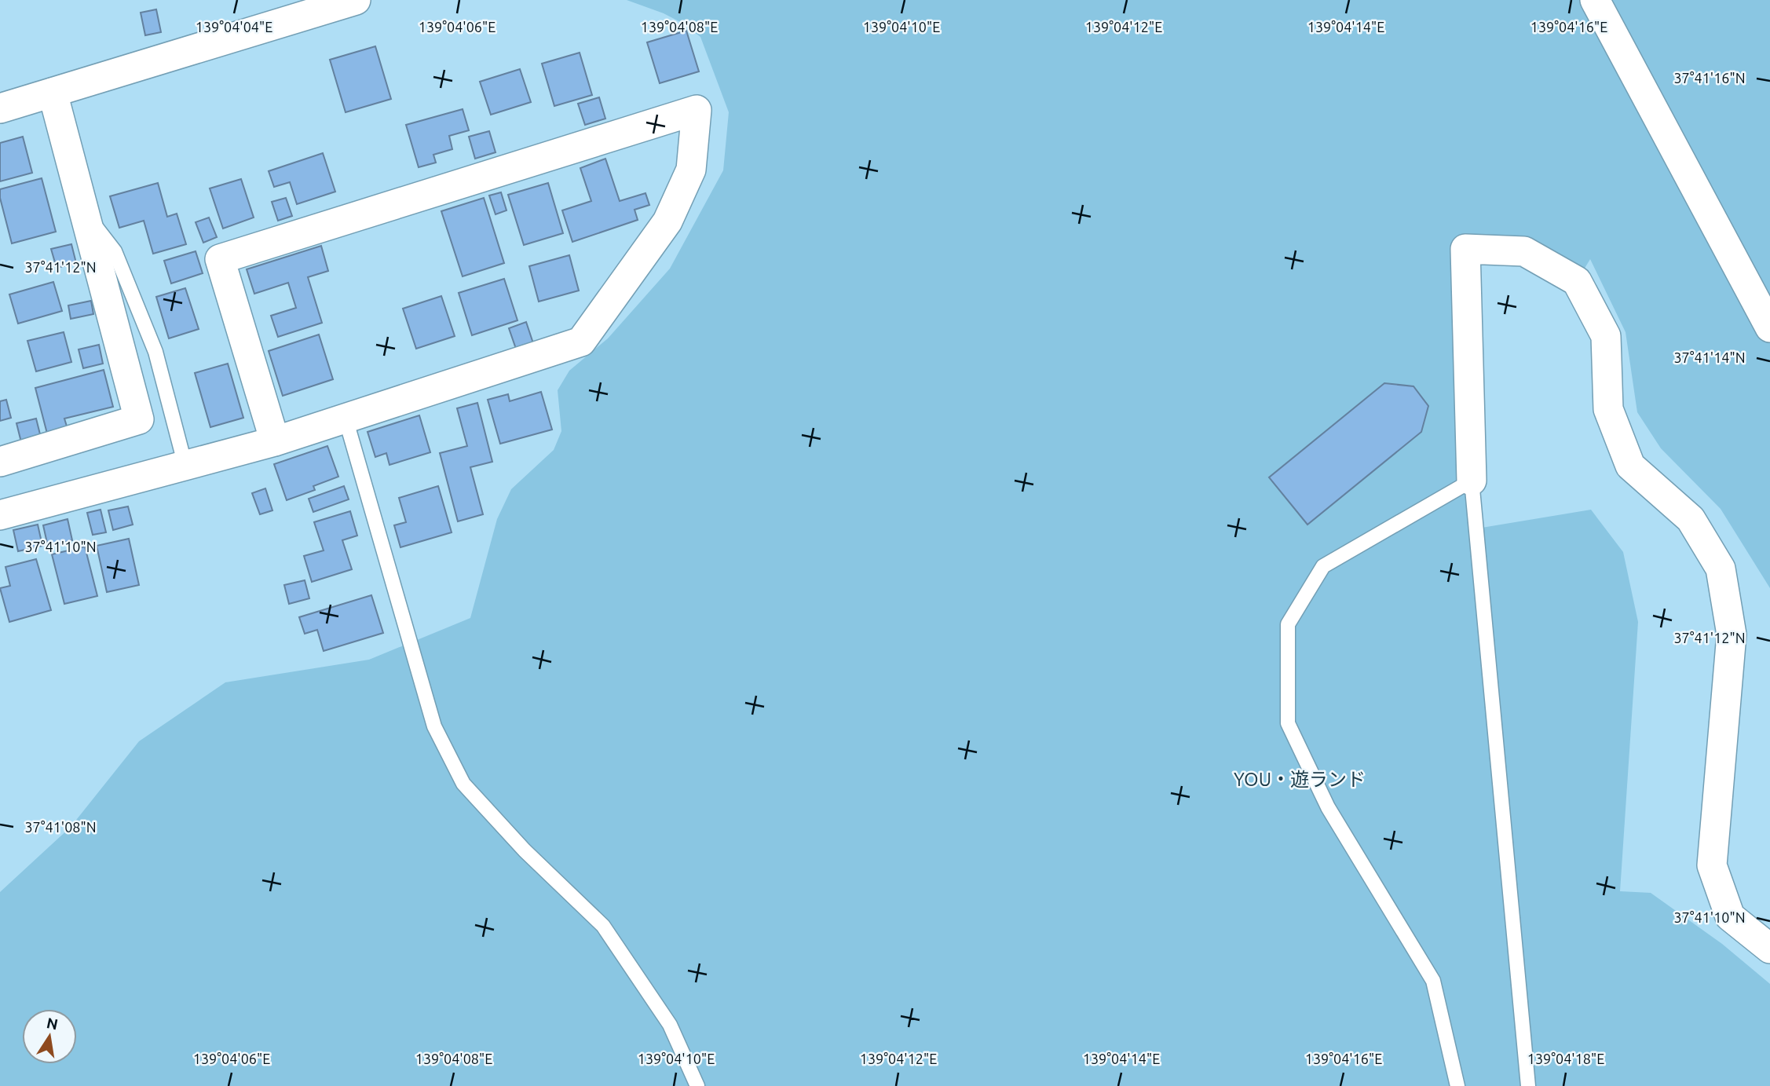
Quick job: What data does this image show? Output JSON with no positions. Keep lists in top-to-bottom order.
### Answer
{
  "parks": ["YOU・遊ランド"],
  "north": "top",
  "coordinates": [
    "139°04'04\"E",
    "139°04'06\"E",
    "139°04'08\"E",
    "139°04'10\"E",
    "139°04'12\"E",
    "139°04'14\"E",
    "139°04'16\"E",
    "37°41'16\"N",
    "37°41'12\"N",
    "37°41'14\"N",
    "37°41'10\"N",
    "37°41'08\"N",
    "139°04'18\"E"
  ]
}
